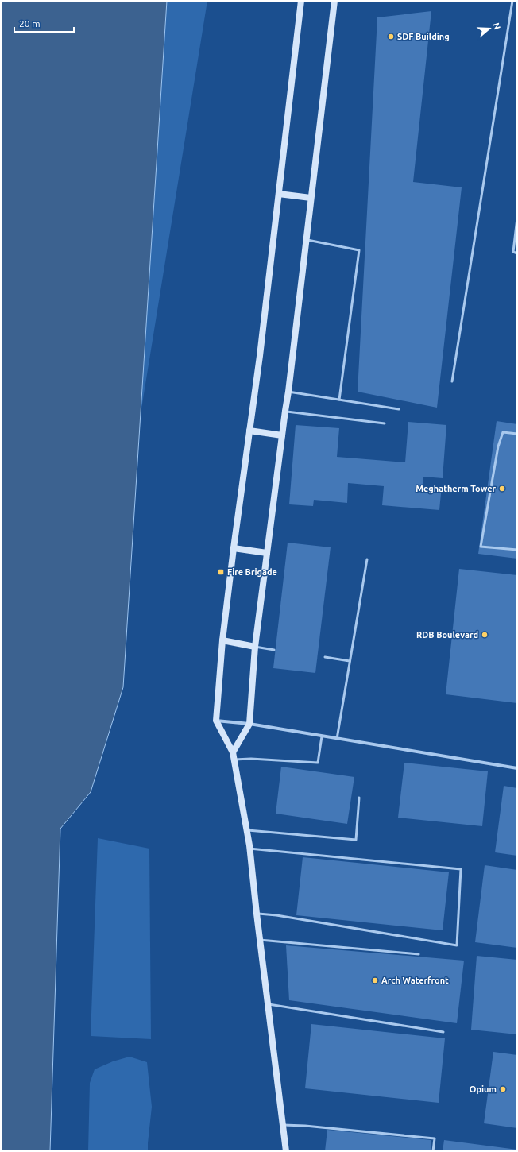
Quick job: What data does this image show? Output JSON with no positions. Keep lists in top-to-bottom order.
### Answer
{
  "places": {
    "other": [
      "SDF Building",
      "Meghatherm Tower",
      "RDB Boulevard",
      "Arch Waterfront",
      "Opium"
    ],
    "transit": ["Fire Brigade"]
  },
  "scale_bar": "20 m",
  "north": "right"
}
